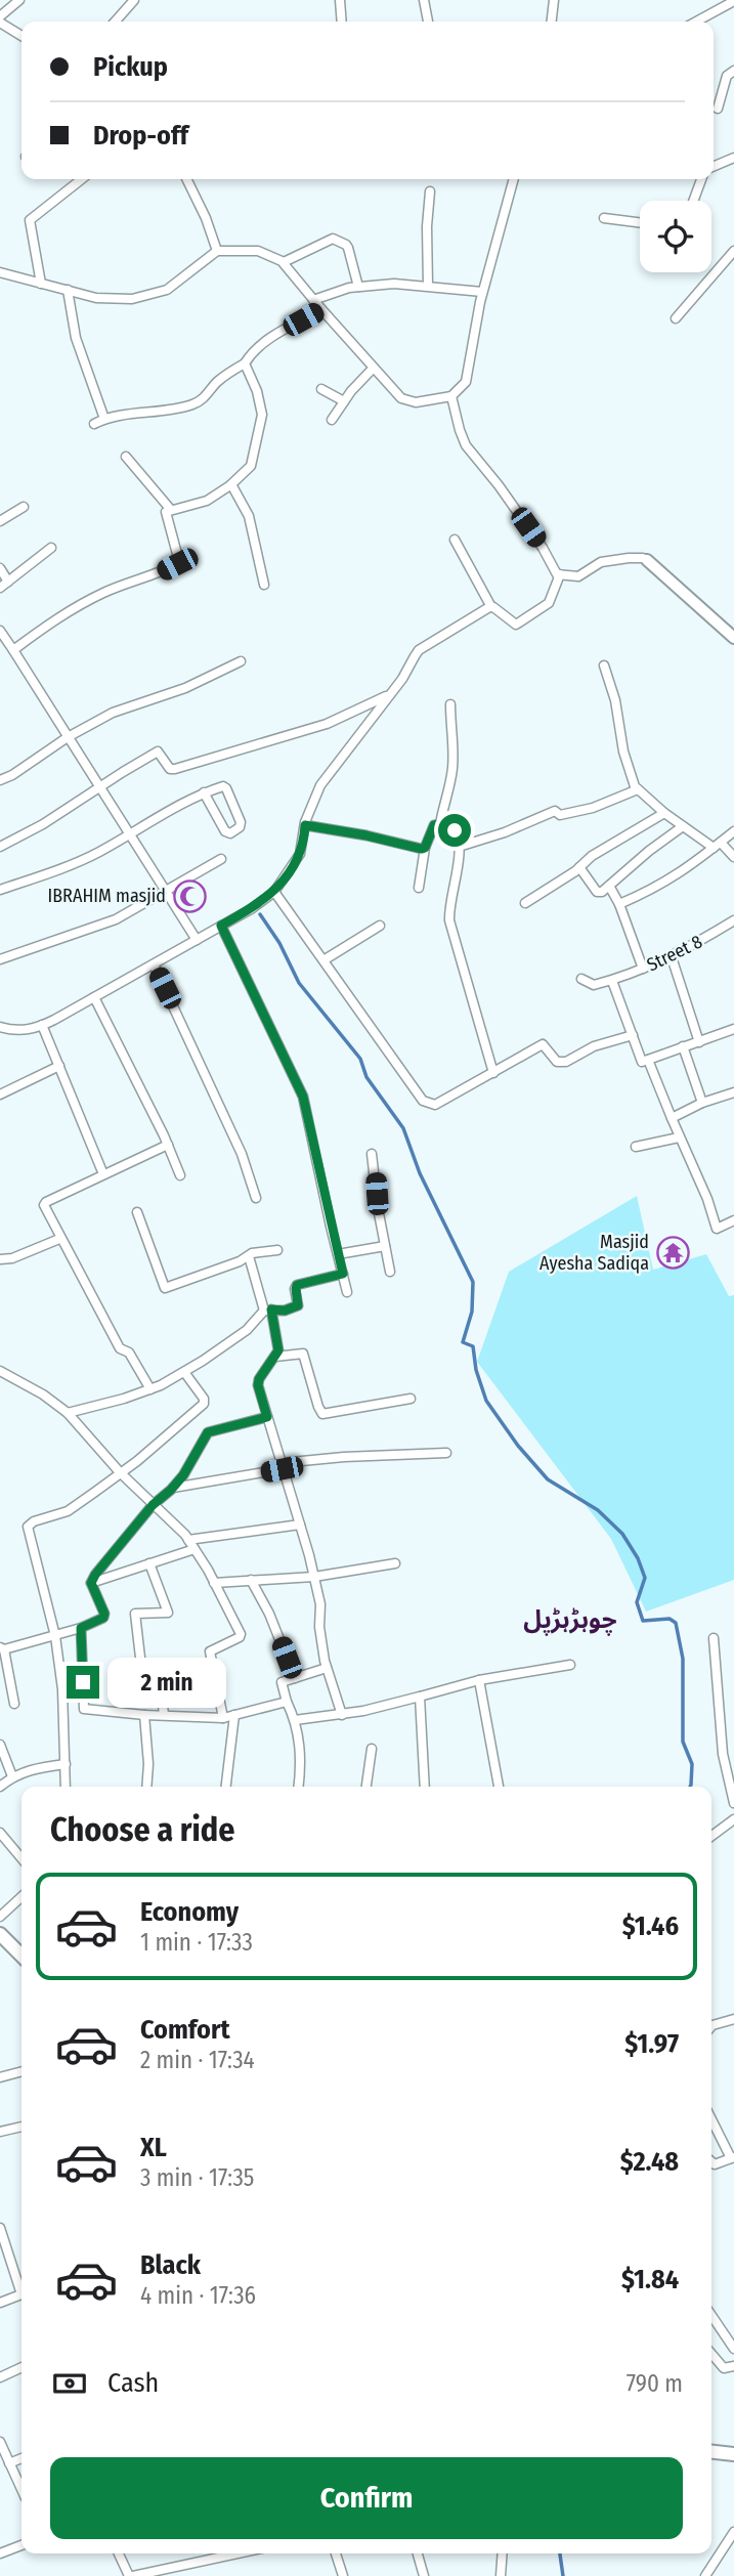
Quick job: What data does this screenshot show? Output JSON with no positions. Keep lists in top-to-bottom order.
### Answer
{
  "streets": {
    "street": ["Street 8"]
  },
  "districts": ["چوہڑہڑپل"],
  "places": {
    "mosque": ["IBRAHIM masjid"],
    "temple": ["Masjid Ayesha Sadiqa"]
  },
  "page": {
    "banner": ["Pickup", "Drop-off"],
    "bubble": "2 min",
    "heading": "Choose a ride",
    "list": [
      {
        "name": "Economy",
        "note": "1 min · 17:33",
        "value": "$1.46"
      },
      {
        "name": "Comfort",
        "note": "2 min · 17:34",
        "value": "$1.97"
      },
      {
        "name": "XL",
        "note": "3 min · 17:35",
        "value": "$2.48"
      },
      {
        "name": "Black",
        "note": "4 min · 17:36",
        "value": "$1.84"
      }
    ],
    "pay": ["Cash", "790 m"],
    "buttons": "Confirm"
  }
}
